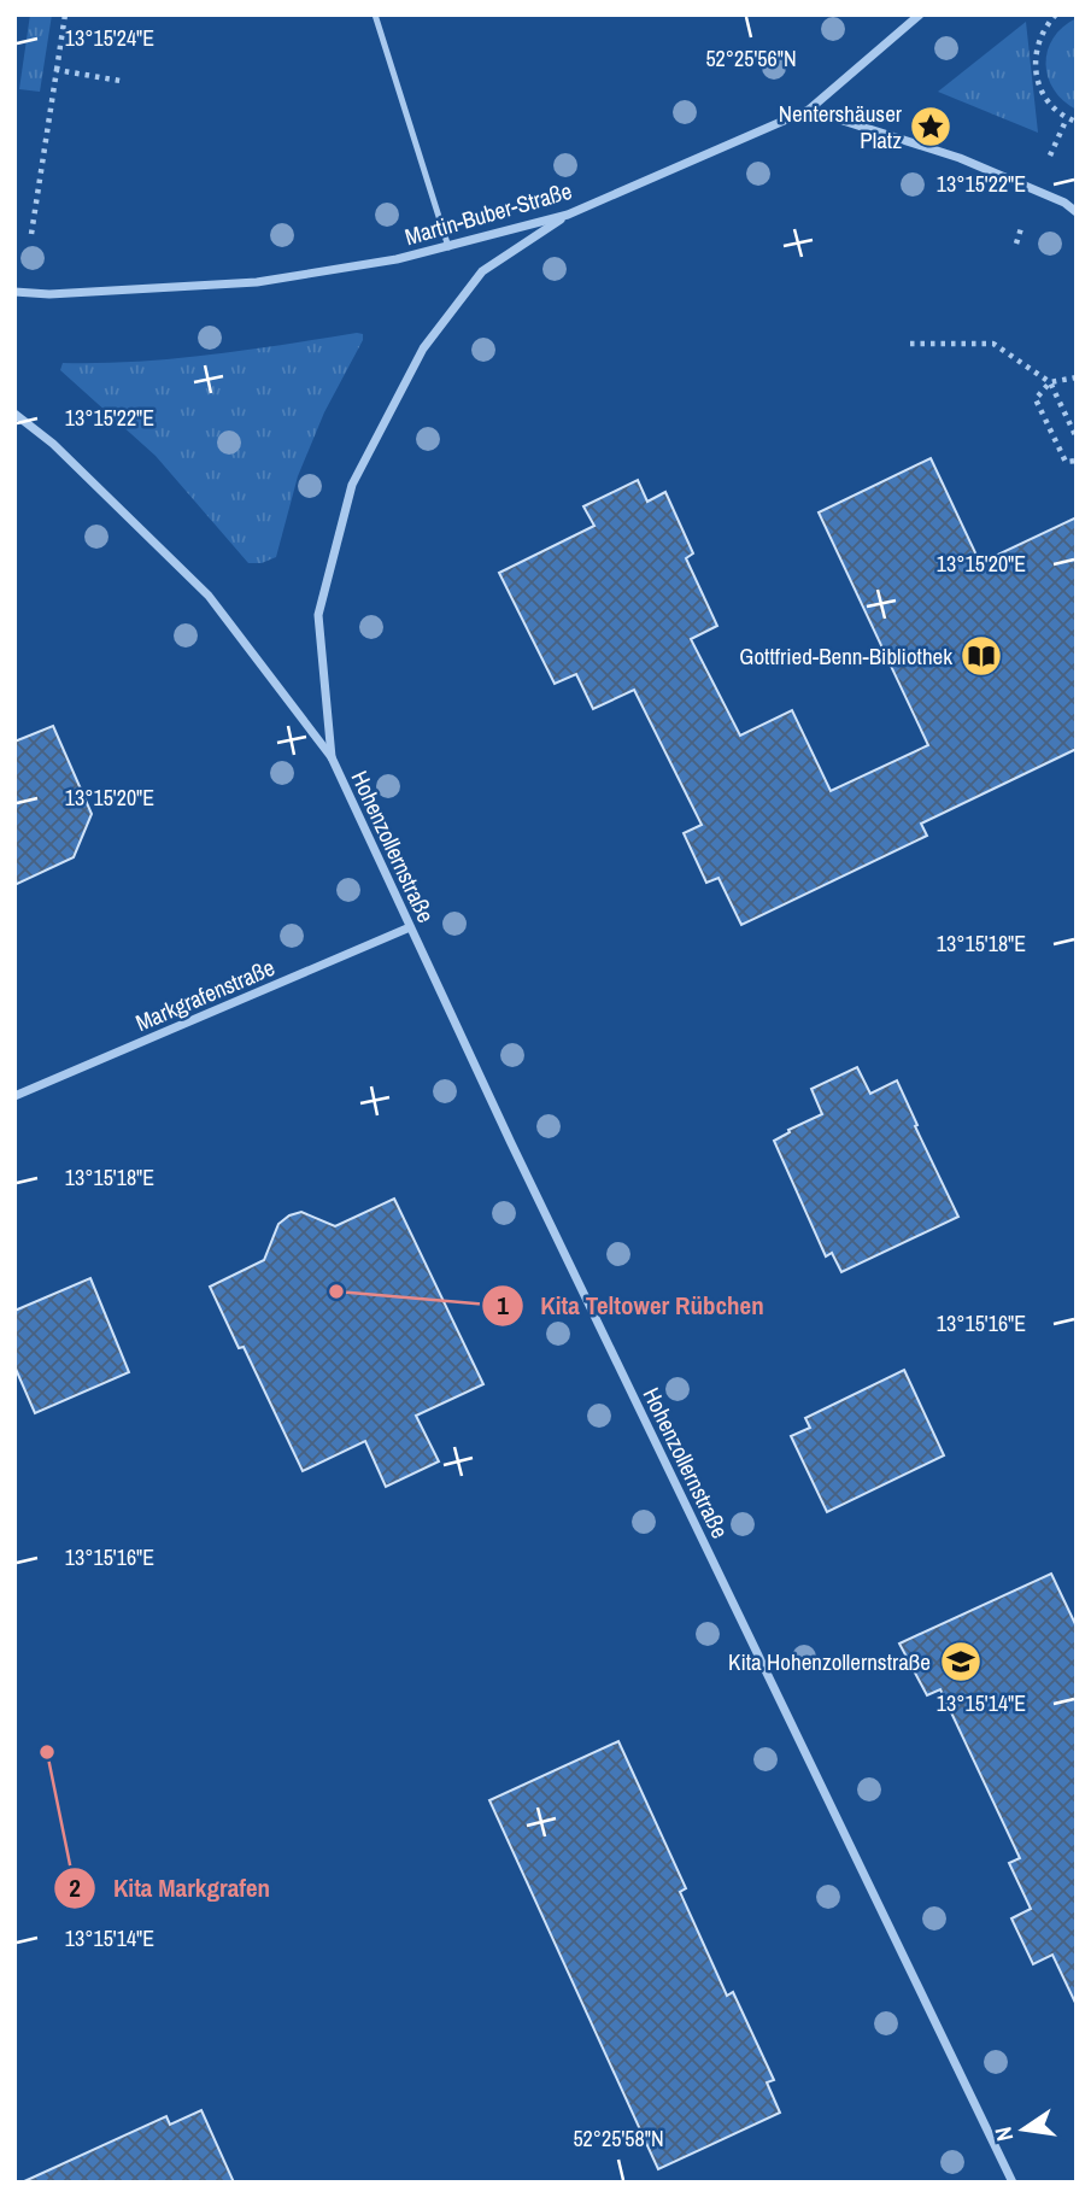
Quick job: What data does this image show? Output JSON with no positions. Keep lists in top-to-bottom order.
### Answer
{
  "streets": {
    "street": ["Martin-Buber-Straße", "Hohenzollernstraße", "Markgrafenstraße"]
  },
  "crossings": [
    ["Martin-Buber-Straße", "Hohenzollernstraße"],
    ["Hohenzollernstraße", "Markgrafenstraße"]
  ],
  "places": {
    "place": ["Nentershäuser Platz"],
    "library": ["Gottfried-Benn-Bibliothek"],
    "other": ["Kita Teltower Rübchen", "Kita Markgrafen"],
    "school or university": ["Kita Hohenzollernstraße"]
  },
  "north": "left",
  "coordinates": [
    "13°15'24\"E",
    "52°25'56\"N",
    "13°15'22\"E",
    "13°15'20\"E",
    "13°15'18\"E",
    "13°15'16\"E",
    "13°15'14\"E",
    "52°25'58\"N"
  ]
}
